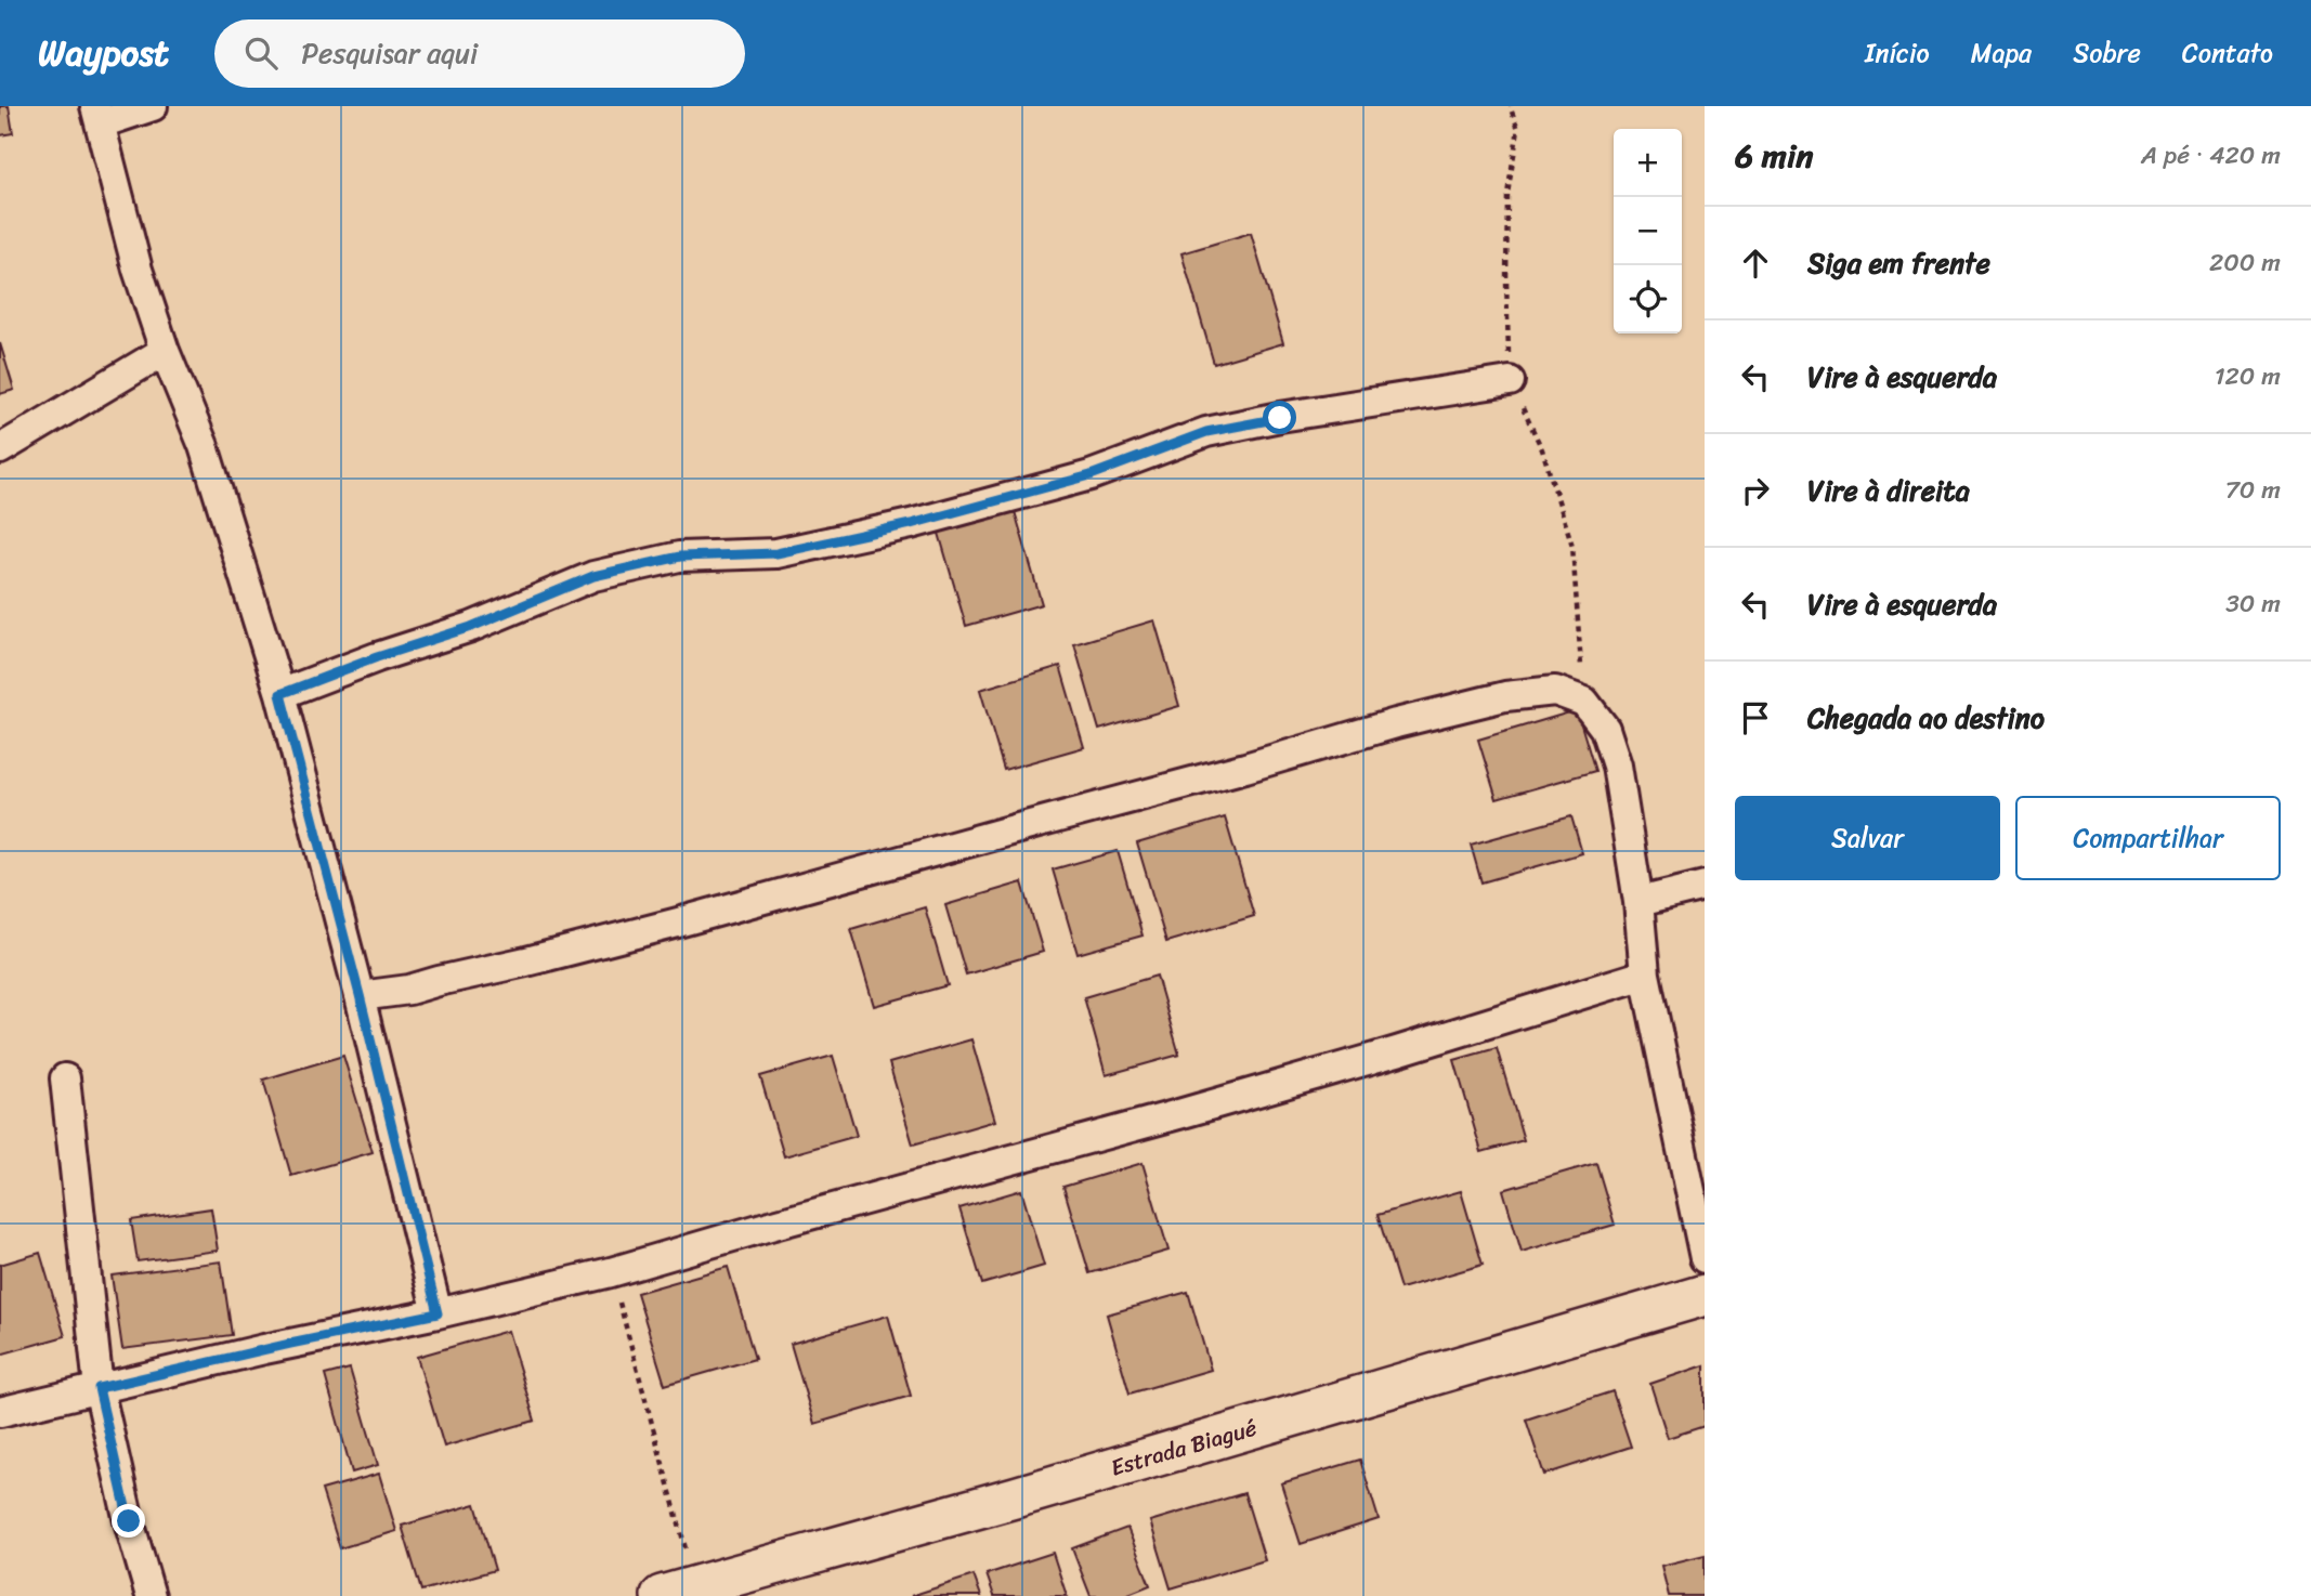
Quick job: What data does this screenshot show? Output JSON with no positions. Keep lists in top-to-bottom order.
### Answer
{
  "streets": {
    "main road": ["Estrada Biagué"]
  },
  "page": {
    "header": "Waypost",
    "search": "Pesquisar aqui",
    "nav": [
      "Início",
      "Mapa",
      "Sobre",
      "Contato"
    ],
    "heading": ["6 min", "A pé · 420 m"],
    "map_buttons": ["+", "−"],
    "list": [
      ["Siga em frente", "200 m"],
      ["Vire à esquerda", "120 m"],
      ["Vire à direita", "70 m"],
      ["Vire à esquerda", "30 m"],
      "Chegada ao destino"
    ],
    "buttons": ["Salvar", "Compartilhar"]
  }
}
